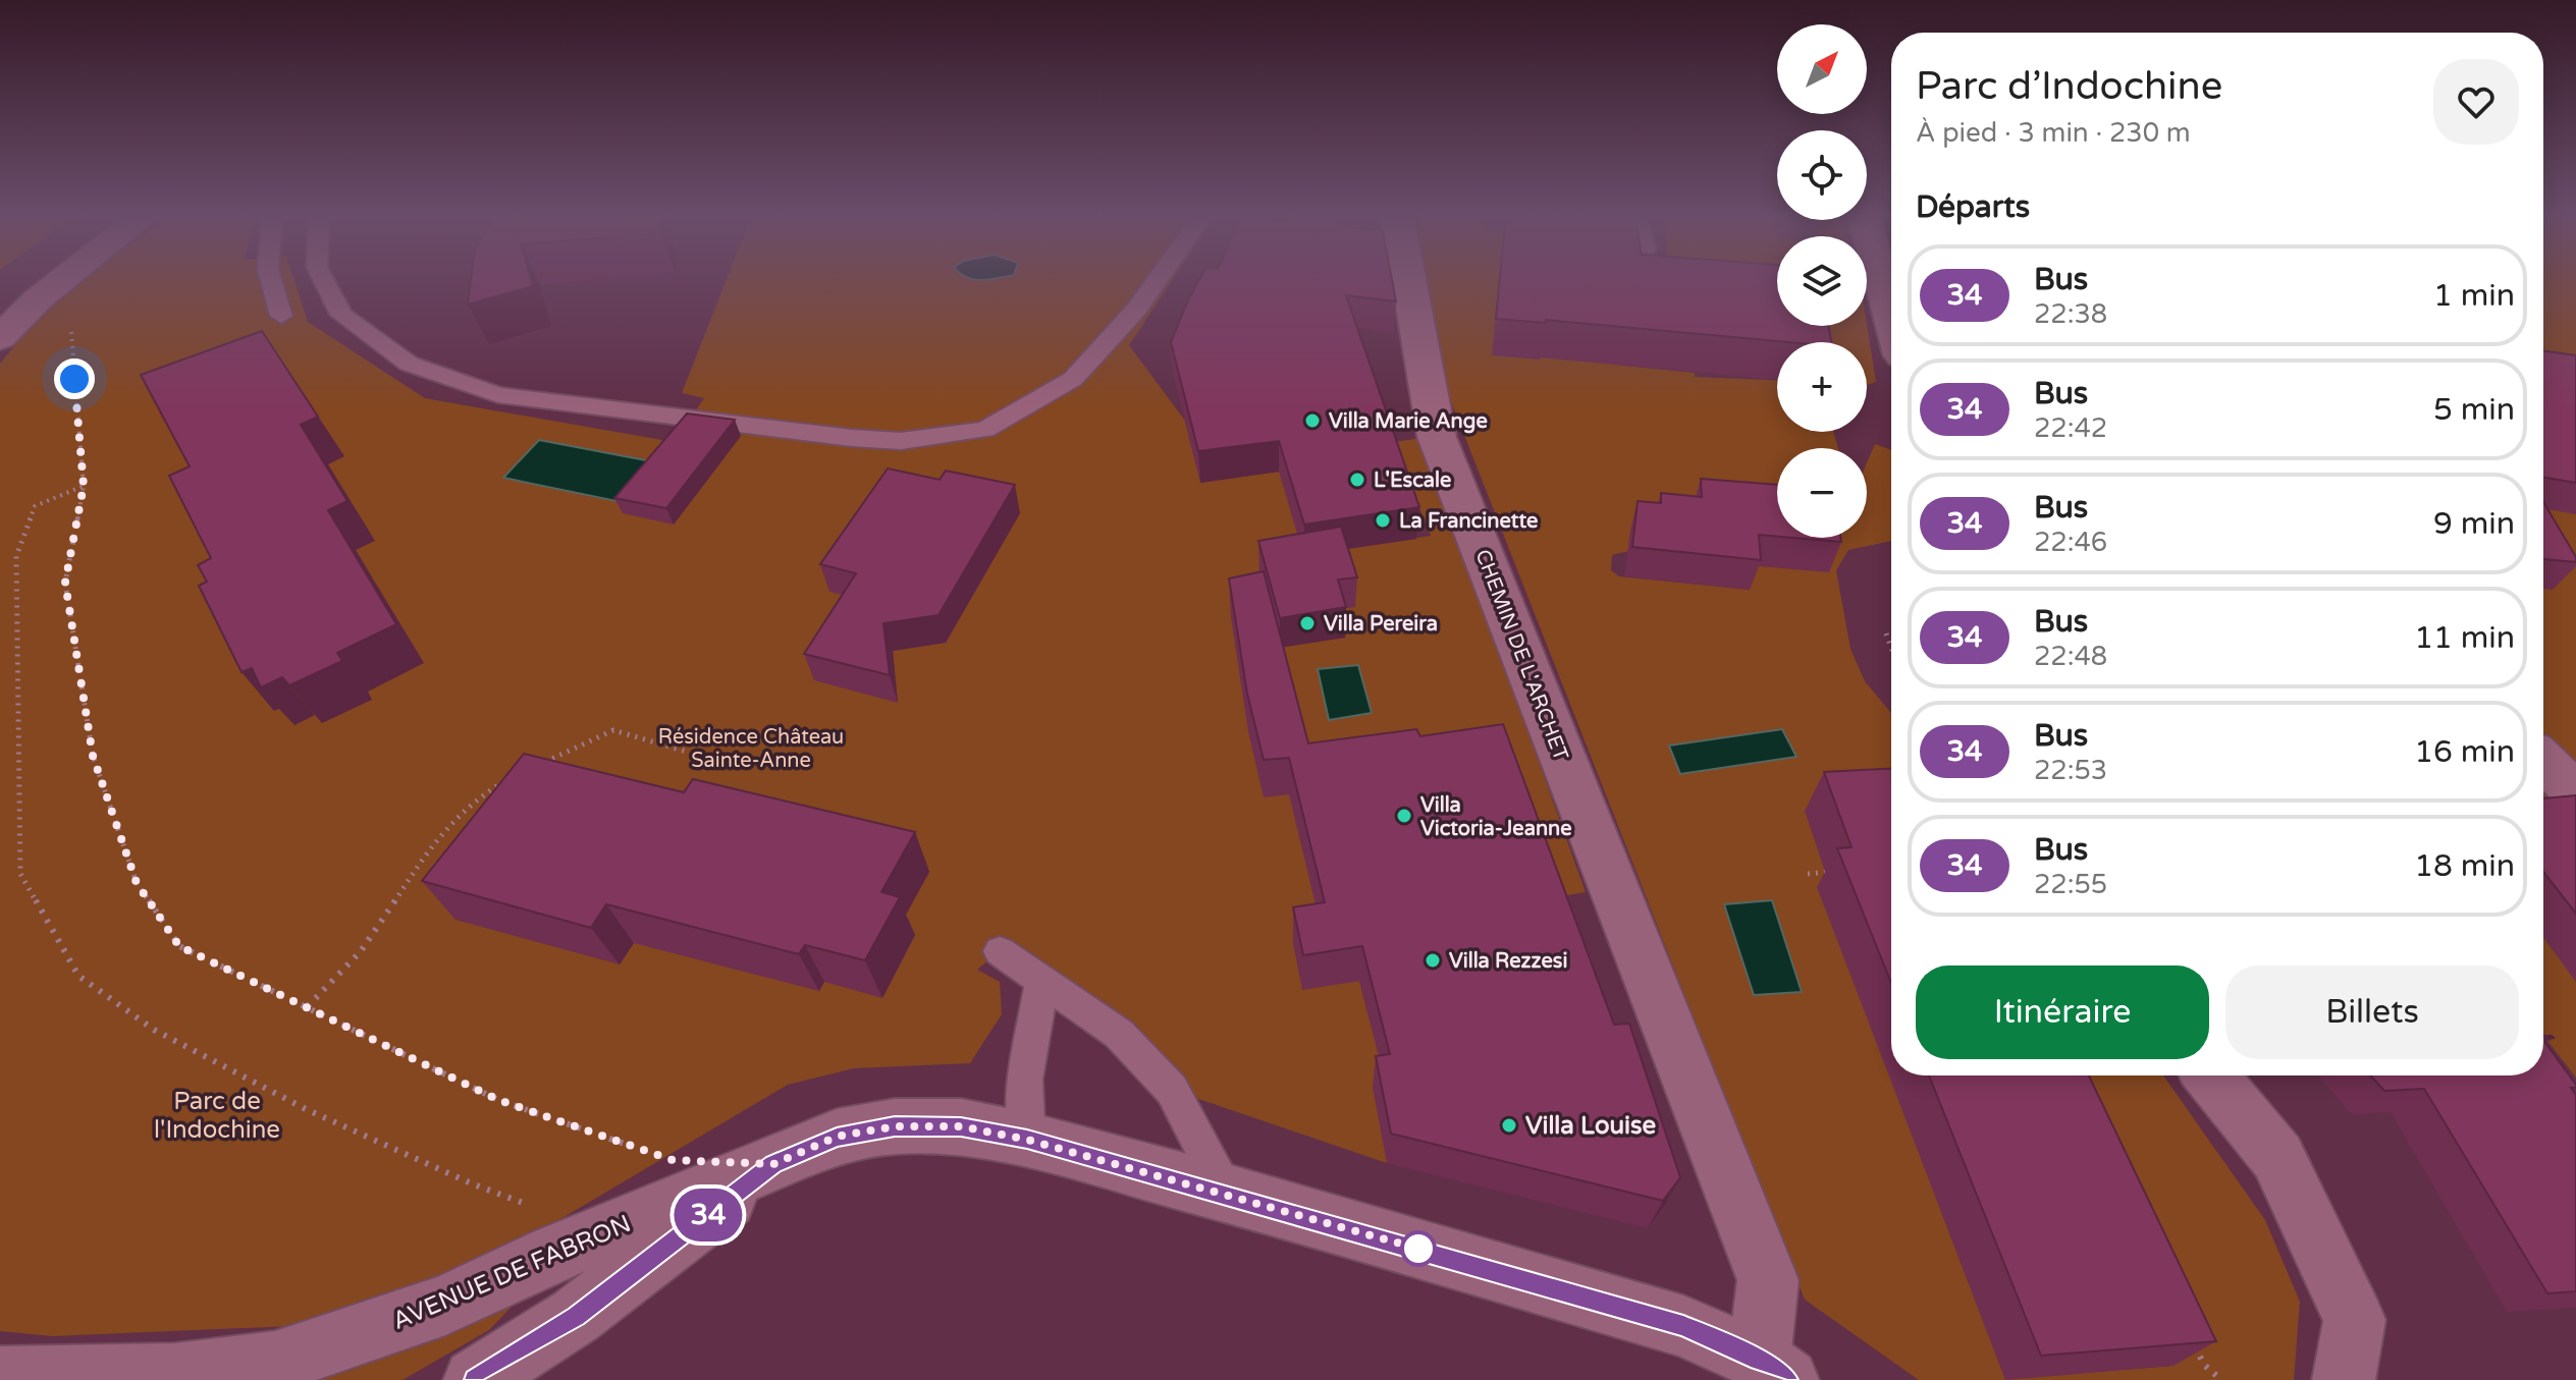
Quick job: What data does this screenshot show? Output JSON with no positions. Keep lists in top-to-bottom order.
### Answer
{
  "streets": {
    "street": ["CHEMIN DE L'ARCHET", "AVENUE DE FABRON"]
  },
  "crossings": [
    ["CHEMIN DE L'ARCHET", "AVENUE DE FABRON"]
  ],
  "parks": ["Résidence Château Sainte-Anne", "Parc de l'Indochine"],
  "places": [
    "Villa Marie Ange",
    "L'Escale",
    "La Francinette",
    "Villa Pereira",
    "Villa Victoria-Jeanne",
    "Villa Rezzesi",
    "Villa Louise"
  ],
  "lines": ["bus line 34"],
  "north": "top right",
  "page": {
    "on_map": "34",
    "map_buttons": ["+", "−"],
    "heading": [
      ["Parc d’Indochine", "À pied · 3 min · 230 m"],
      "Départs"
    ],
    "list": [
      {
        "mark": "34",
        "name": "Bus",
        "note": "22:38",
        "value": "1 min"
      },
      {
        "mark": "34",
        "name": "Bus",
        "note": "22:42",
        "value": "5 min"
      },
      {
        "mark": "34",
        "name": "Bus",
        "note": "22:46",
        "value": "9 min"
      },
      {
        "mark": "34",
        "name": "Bus",
        "note": "22:48",
        "value": "11 min"
      },
      {
        "mark": "34",
        "name": "Bus",
        "note": "22:53",
        "value": "16 min"
      },
      {
        "mark": "34",
        "name": "Bus",
        "note": "22:55",
        "value": "18 min"
      }
    ],
    "buttons": ["Itinéraire", "Billets"]
  }
}
